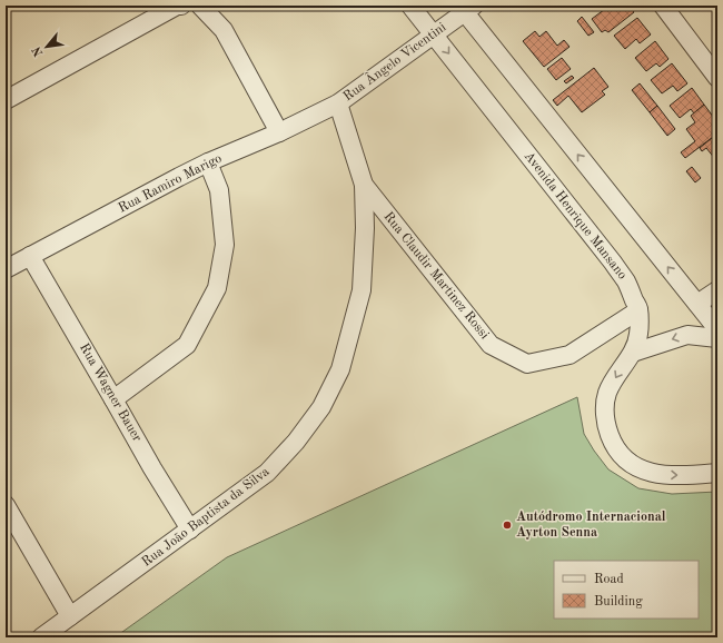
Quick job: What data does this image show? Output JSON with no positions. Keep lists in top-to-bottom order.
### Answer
{
  "streets": {
    "street": [
      "Rua Ângelo Vicentini",
      "Rua Ramiro Marigo",
      "Avenida Henrique Mansano",
      "Rua Claudir Martinez Rossi",
      "Rua Wagner Bauer",
      "Rua João Baptista da Silva"
    ]
  },
  "crossings": [
    ["Rua Ângelo Vicentini", "Rua Ramiro Marigo"],
    ["Rua Ângelo Vicentini", "Avenida Henrique Mansano"],
    ["Rua Ângelo Vicentini", "Rua Claudir Martinez Rossi"],
    ["Rua Ramiro Marigo", "Rua Claudir Martinez Rossi"],
    ["Rua Ramiro Marigo", "Rua Wagner Bauer"],
    ["Avenida Henrique Mansano", "Rua Claudir Martinez Rossi"],
    ["Rua Claudir Martinez Rossi", "Rua João Baptista da Silva"],
    ["Rua Wagner Bauer", "Rua João Baptista da Silva"]
  ],
  "places": ["Autódromo Internacional Ayrton Senna"],
  "legend": ["Road", "Building"],
  "north": "bottom left"
}
